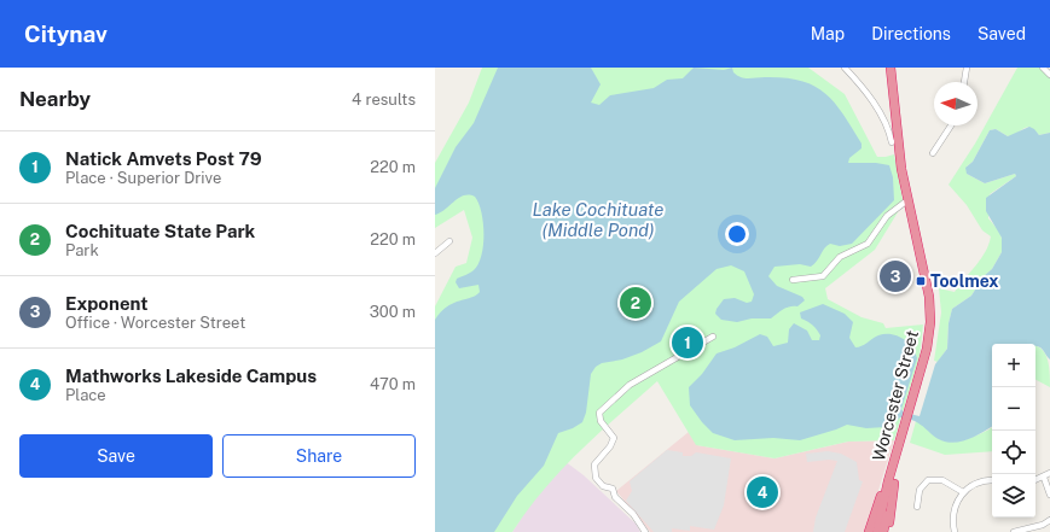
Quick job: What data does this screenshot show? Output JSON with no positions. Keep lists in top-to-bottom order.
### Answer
{
  "streets": {
    "highway": ["Worcester Street"]
  },
  "water": ["Lake Cochituate (Middle Pond)"],
  "places": {
    "transit": ["Toolmex"]
  },
  "north": "left",
  "page": {
    "header": "Citynav",
    "nav": ["Map", "Directions", "Saved"],
    "heading": ["Nearby", "4 results"],
    "list": [
      {
        "mark": "1",
        "name": "Natick Amvets Post 79",
        "note": "Place · Superior Drive",
        "value": "220 m"
      },
      {
        "mark": "2",
        "name": "Cochituate State Park",
        "note": "Park",
        "value": "220 m"
      },
      {
        "mark": "3",
        "name": "Exponent",
        "note": "Office · Worcester Street",
        "value": "300 m"
      },
      {
        "mark": "4",
        "name": "Mathworks Lakeside Campus",
        "note": "Place",
        "value": "470 m"
      }
    ],
    "pins": [
      "3",
      "2",
      "1",
      "4"
    ],
    "map_buttons": ["+", "−"],
    "buttons": ["Save", "Share"]
  }
}
